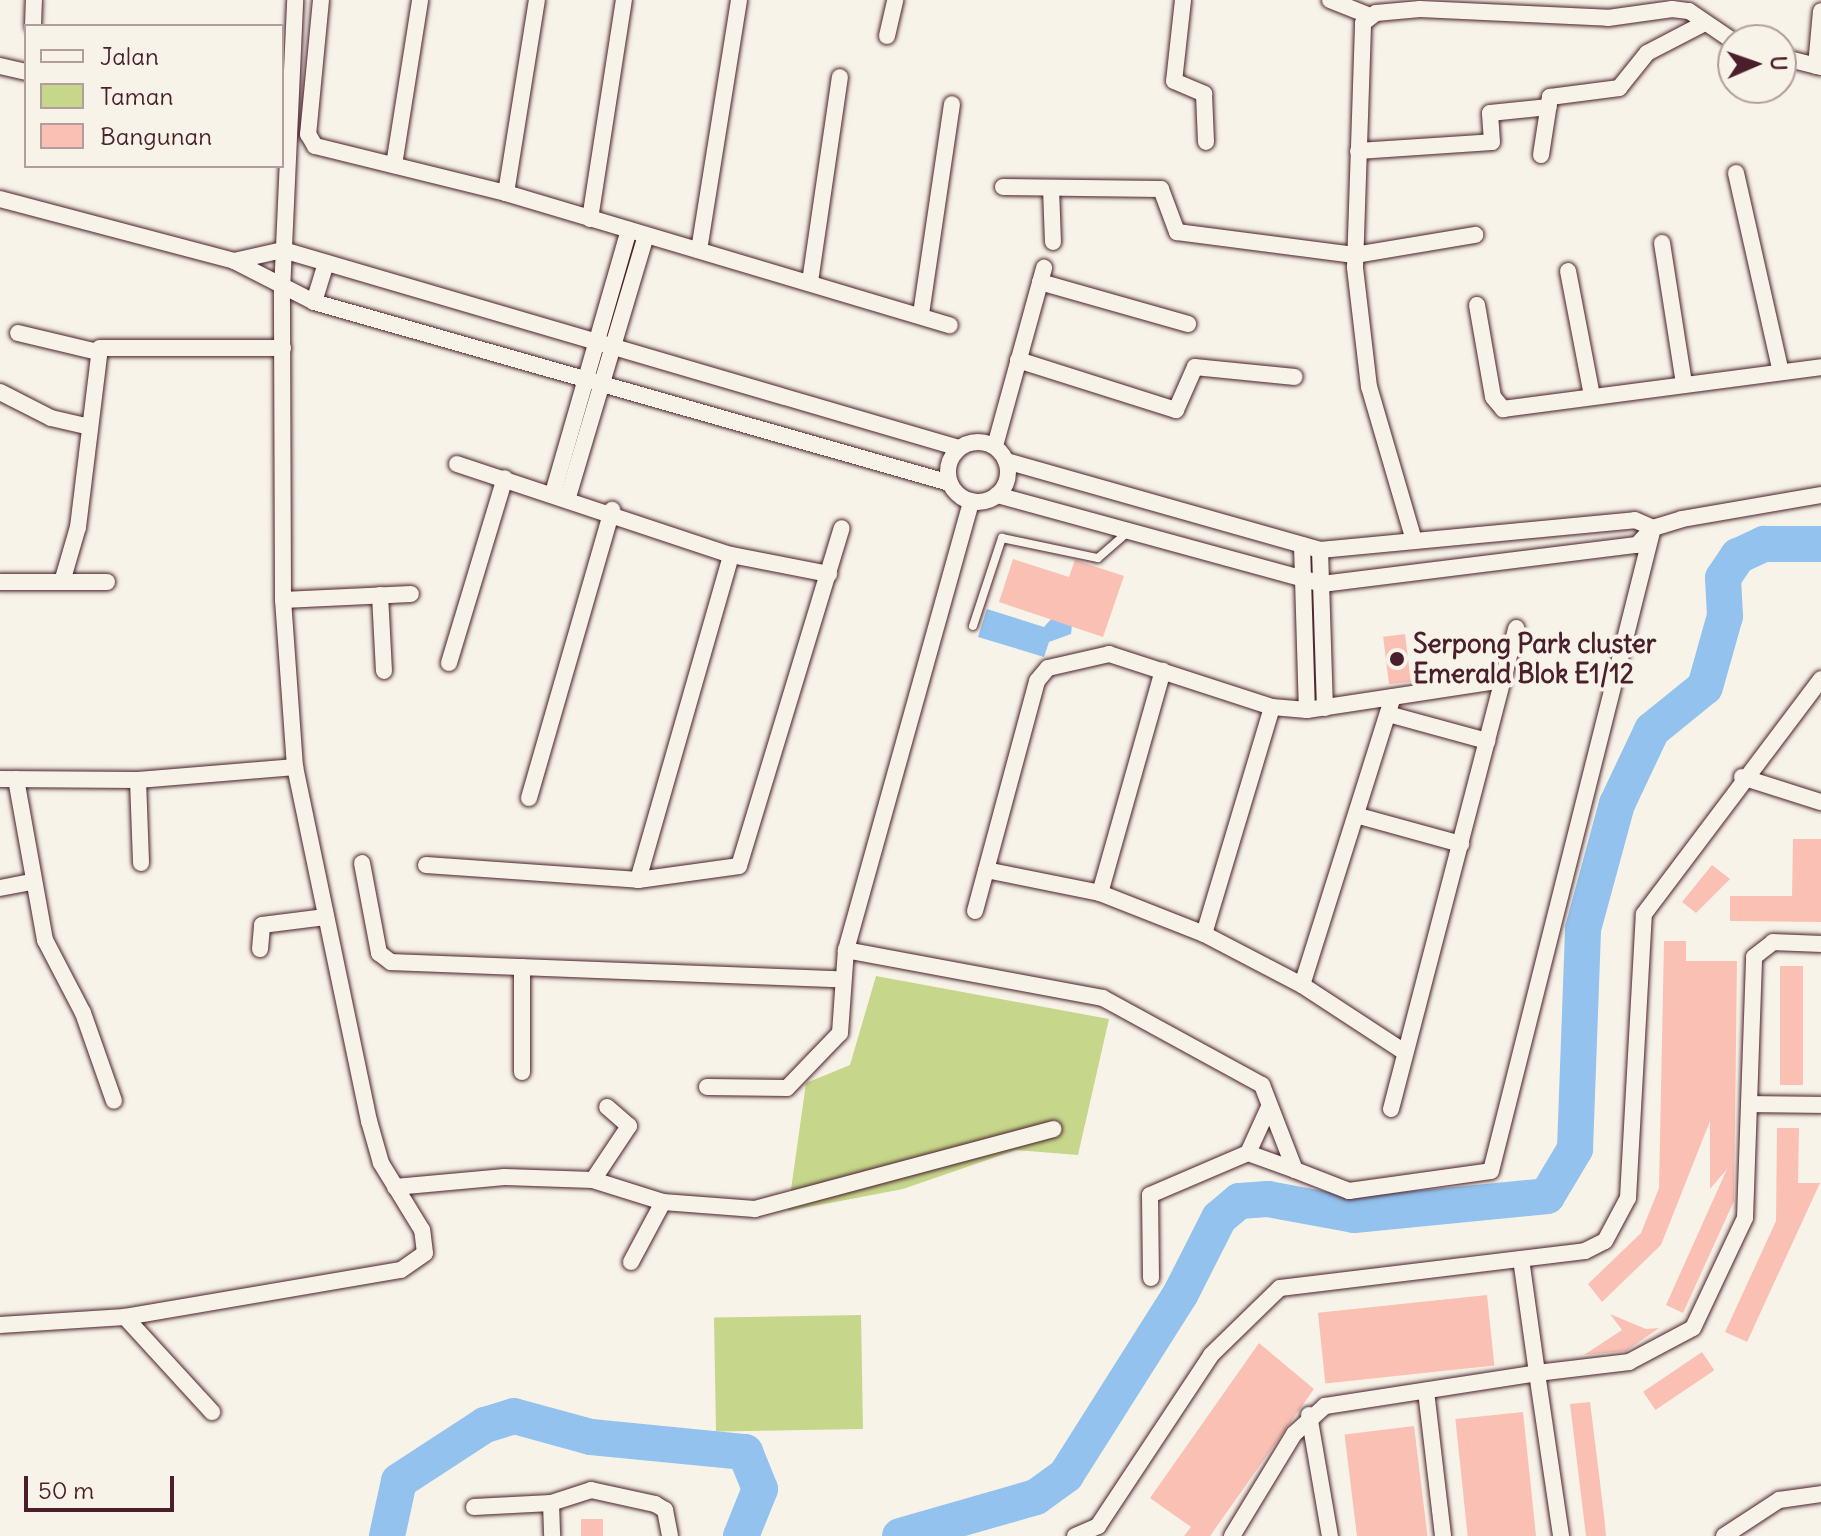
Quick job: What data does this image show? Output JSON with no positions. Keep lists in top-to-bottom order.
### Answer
{
  "places": ["Serpong Park cluster Emerald Blok E1/12"],
  "legend": ["Jalan", "Taman", "Bangunan"],
  "scale_bar": "50 m",
  "north": "right"
}
